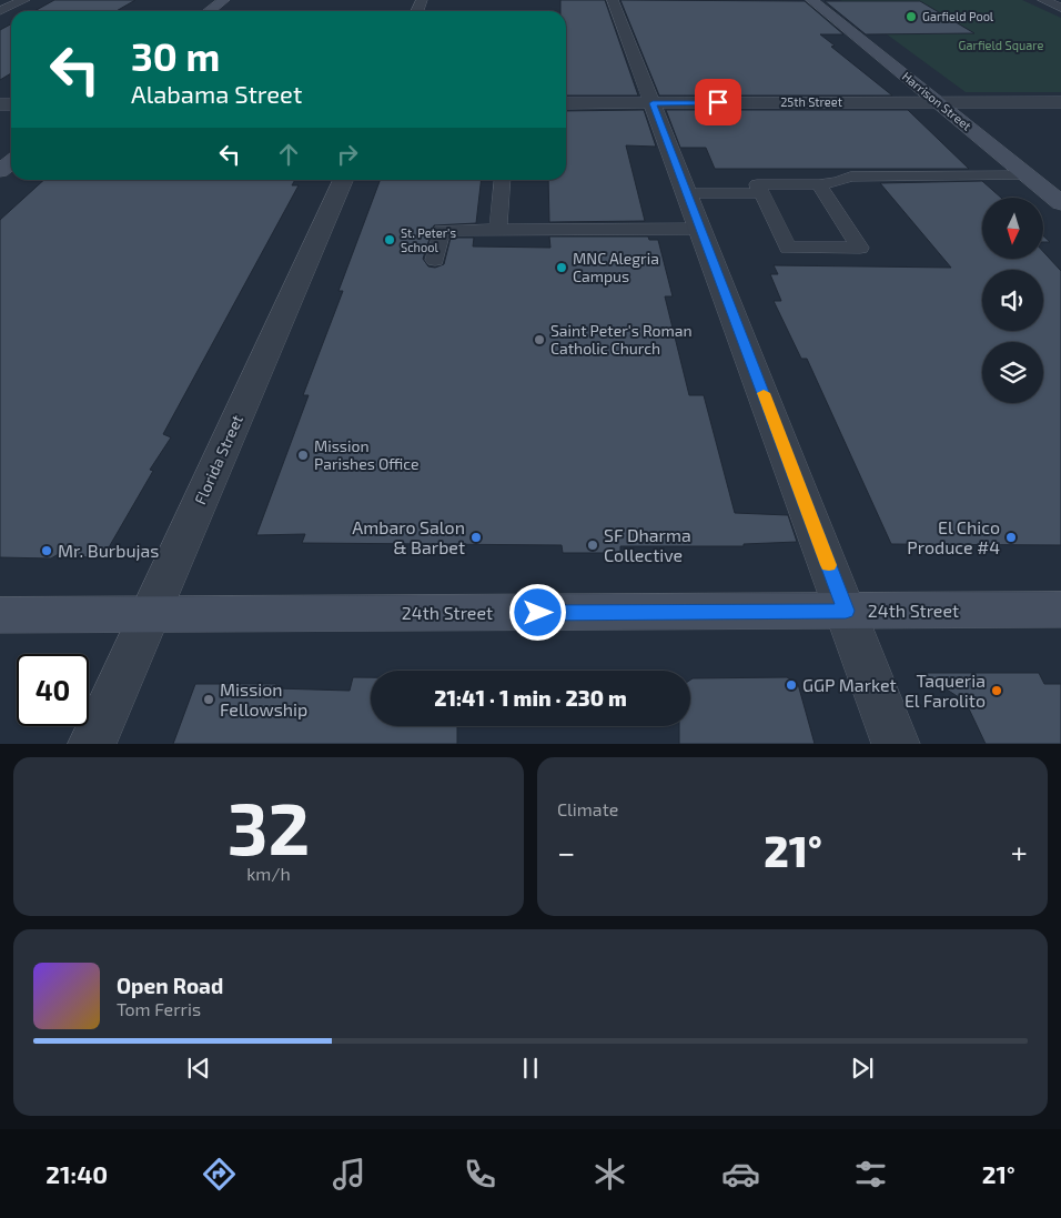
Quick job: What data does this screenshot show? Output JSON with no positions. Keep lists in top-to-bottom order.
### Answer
{
  "streets": {
    "street": [
      "Harrison Street",
      "25th Street",
      "Florida Street",
      "24th Street"
    ]
  },
  "crossings": [
    ["Harrison Street", "25th Street"],
    ["Florida Street", "24th Street"]
  ],
  "parks": ["Garfield Square"],
  "places": [
    "Garfield Pool",
    "St. Peter's School",
    "MNC Alegria Campus",
    "Saint Peter's Roman Catholic Church",
    "Mission Parishes Office",
    "Ambaro Salon & Barbet",
    "El Chico Produce #4",
    "SF Dharma Collective",
    "Mr. Burbujas",
    "GGP Market",
    "Taqueria El Farolito",
    "Mission Fellowship"
  ],
  "north": "bottom",
  "page": {
    "turn": ["30 m", "Alabama Street"],
    "limit": "40",
    "trip": "21:41 · 1 min · 230 m",
    "tile": [
      ["32", "km/h"],
      "Climate"
    ],
    "heat": ["−", "21°", "+"],
    "song": ["Open Road", "Tom Ferris"],
    "tabs": ["21:40", "21°"]
  }
}
